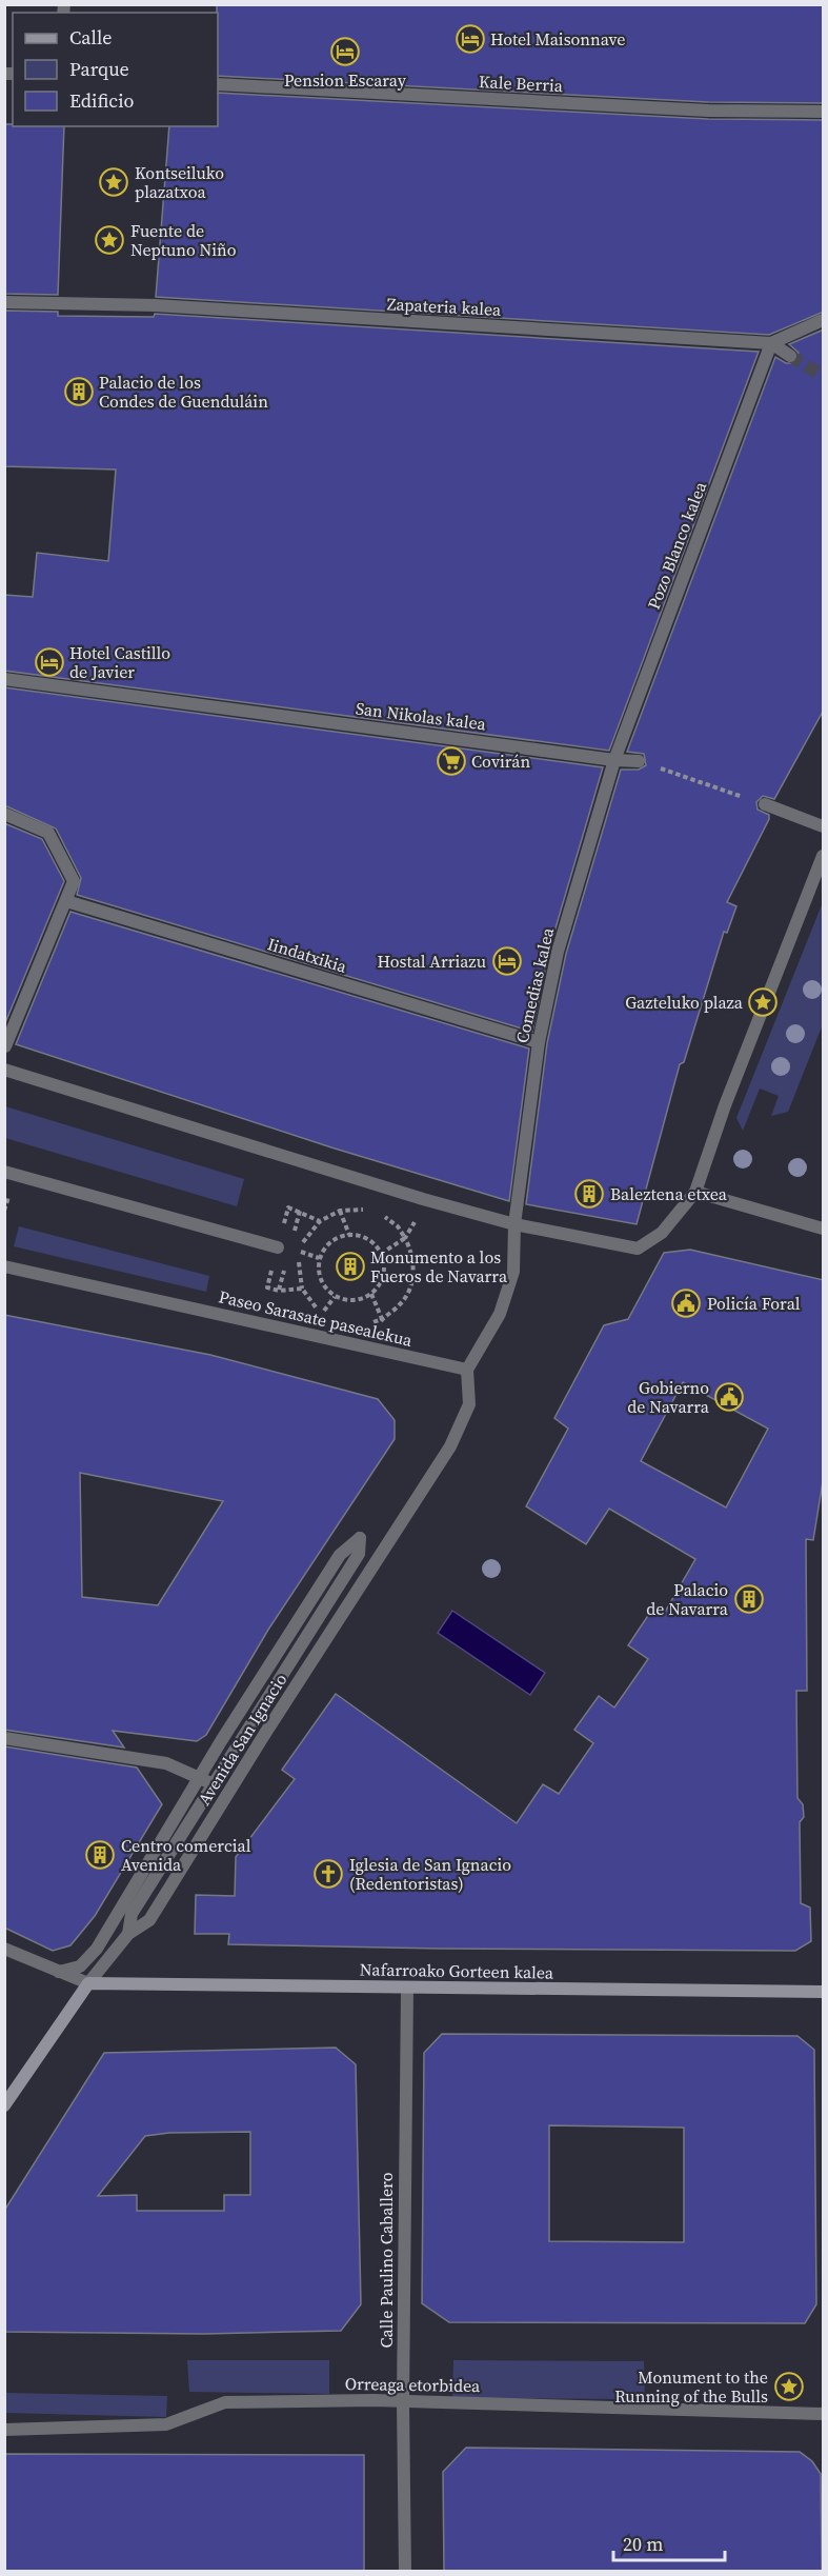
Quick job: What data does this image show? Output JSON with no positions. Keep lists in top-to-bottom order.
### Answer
{
  "streets": {
    "main road": ["Avenida San Ignacio", "Nafarroako Gorteen kalea"],
    "street": [
      "Kale Berria",
      "Zapateria kalea",
      "Pozo Blanco kalea",
      "San Nikolas kalea",
      "Iindatxikia",
      "Comedias kalea",
      "Paseo Sarasate pasealekua",
      "Calle Paulino Caballero",
      "Orreaga etorbidea"
    ]
  },
  "crossings": [
    ["Zapateria kalea", "Pozo Blanco kalea"],
    ["Pozo Blanco kalea", "San Nikolas kalea"],
    ["Pozo Blanco kalea", "Comedias kalea"],
    ["San Nikolas kalea", "Comedias kalea"],
    ["Iindatxikia", "Comedias kalea"],
    ["Paseo Sarasate pasealekua", "Avenida San Ignacio"],
    ["Avenida San Ignacio", "Nafarroako Gorteen kalea"],
    ["Nafarroako Gorteen kalea", "Calle Paulino Caballero"],
    ["Calle Paulino Caballero", "Orreaga etorbidea"]
  ],
  "places": {
    "hotel": [
      "Hotel Maisonnave",
      "Pension Escaray",
      "Hotel Castillo de Javier",
      "Hostal Arriazu"
    ],
    "place": [
      "Kontseiluko plazatxoa",
      "Fuente de Neptuno Niño",
      "Gazteluko plaza",
      "Monument to the Running of the Bulls"
    ],
    "building": [
      "Palacio de los Condes de Guenduláin",
      "Baleztena etxea",
      "Monumento a los Fueros de Navarra",
      "Palacio de Navarra",
      "Centro comercial Avenida"
    ],
    "supermarket": ["Covirán"],
    "public building": ["Policía Foral", "Gobierno de Navarra"],
    "church": ["Iglesia de San Ignacio (Redentoristas)"]
  },
  "legend": ["Calle", "Parque", "Edificio"],
  "scale_bar": "20 m"
}
